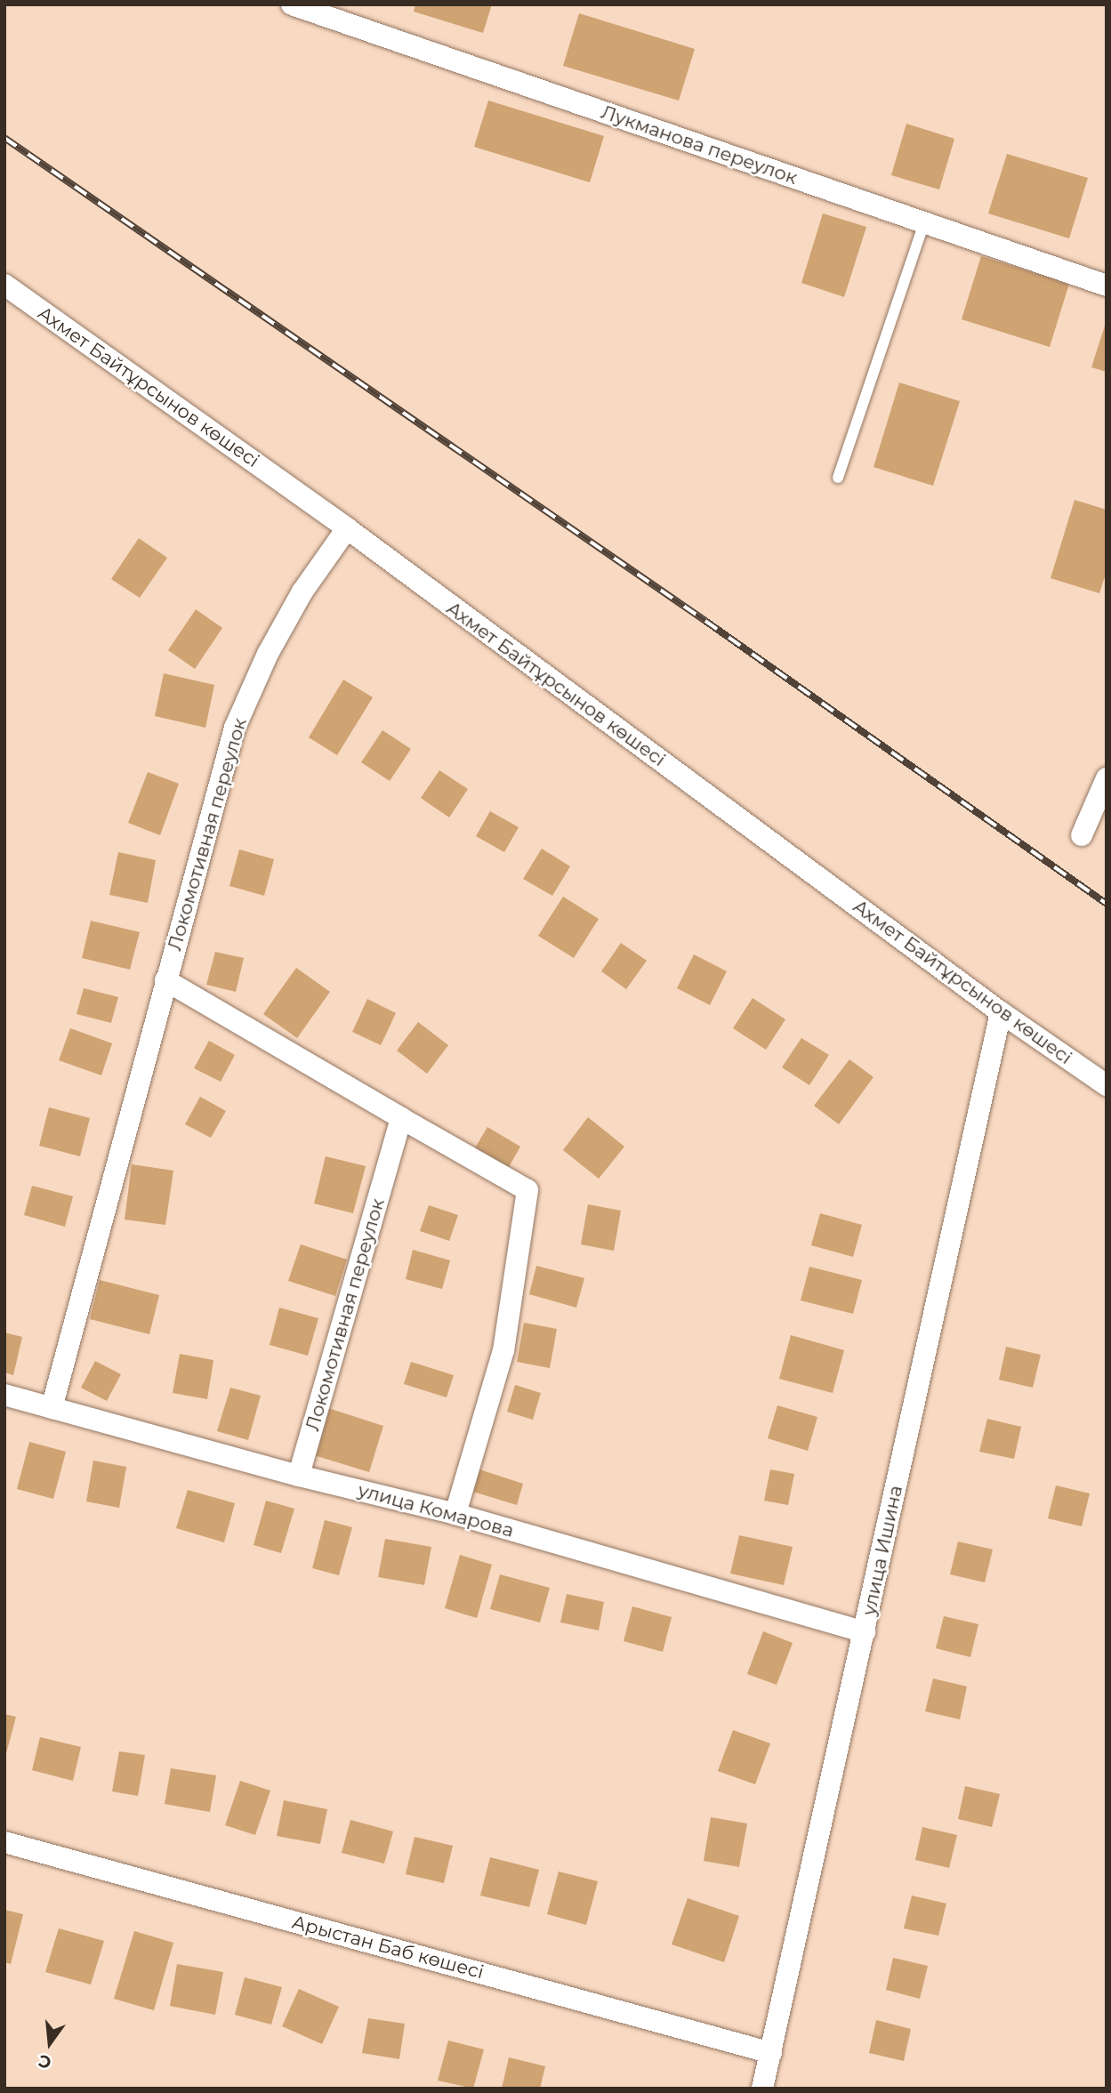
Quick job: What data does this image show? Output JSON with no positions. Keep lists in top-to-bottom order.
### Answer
{
  "streets": {
    "street": [
      "Лукманова переулок",
      "Ахмет Байтұрсынов көшесі",
      "Локомотивная переулок",
      "улица Комарова",
      "улица Ишина",
      "Арыстан Баб көшесі"
    ]
  },
  "crossings": [
    ["Ахмет Байтұрсынов көшесі", "Локомотивная переулок"],
    ["Ахмет Байтұрсынов көшесі", "улица Ишина"],
    ["Локомотивная переулок", "улица Комарова"],
    ["улица Комарова", "улица Ишина"],
    ["улица Ишина", "Арыстан Баб көшесі"]
  ],
  "north": "bottom"
}
